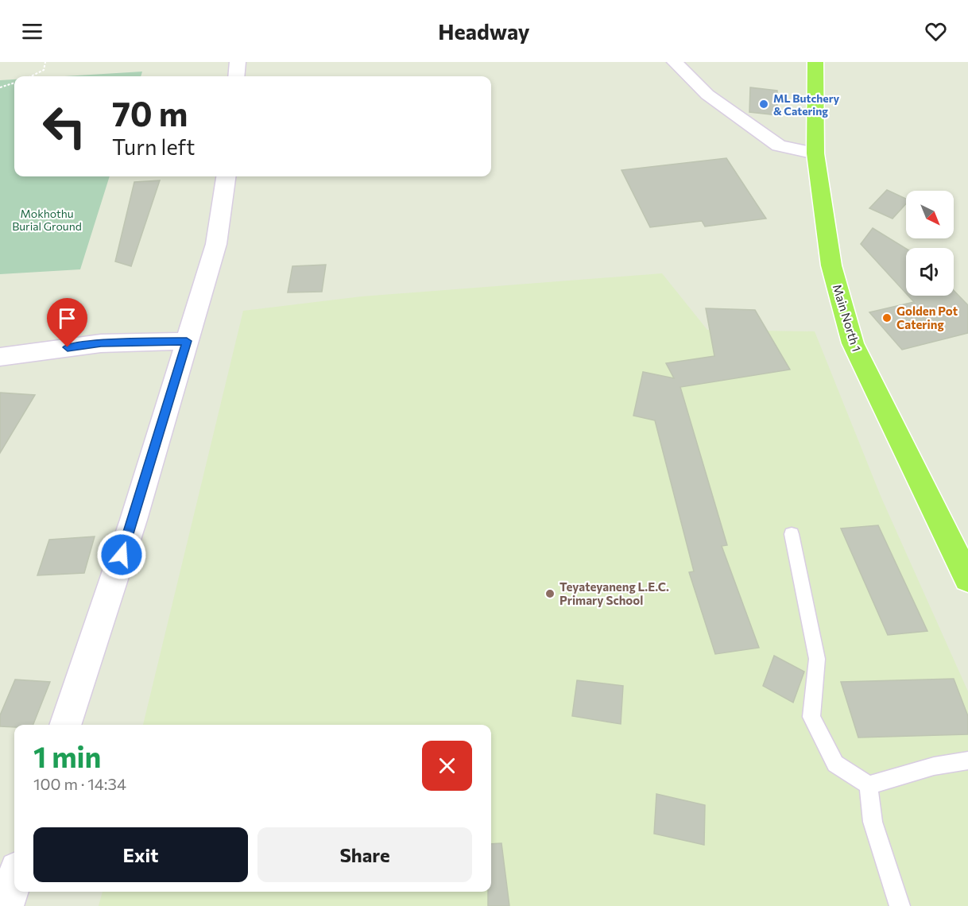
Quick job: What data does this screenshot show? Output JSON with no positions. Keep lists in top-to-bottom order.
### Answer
{
  "streets": {
    "main road": ["Main North 1"]
  },
  "parks": ["Mokhothu Burial Ground"],
  "places": ["ML Butchery & Catering", "Golden Pot Catering", "Teyateyaneng L.E.C. Primary School"],
  "north": "bottom right",
  "page": {
    "header": "Headway",
    "turn": ["70 m", "Turn left"],
    "heading": ["1 min", "100 m · 14:34"],
    "buttons": ["Exit", "Share"]
  }
}
